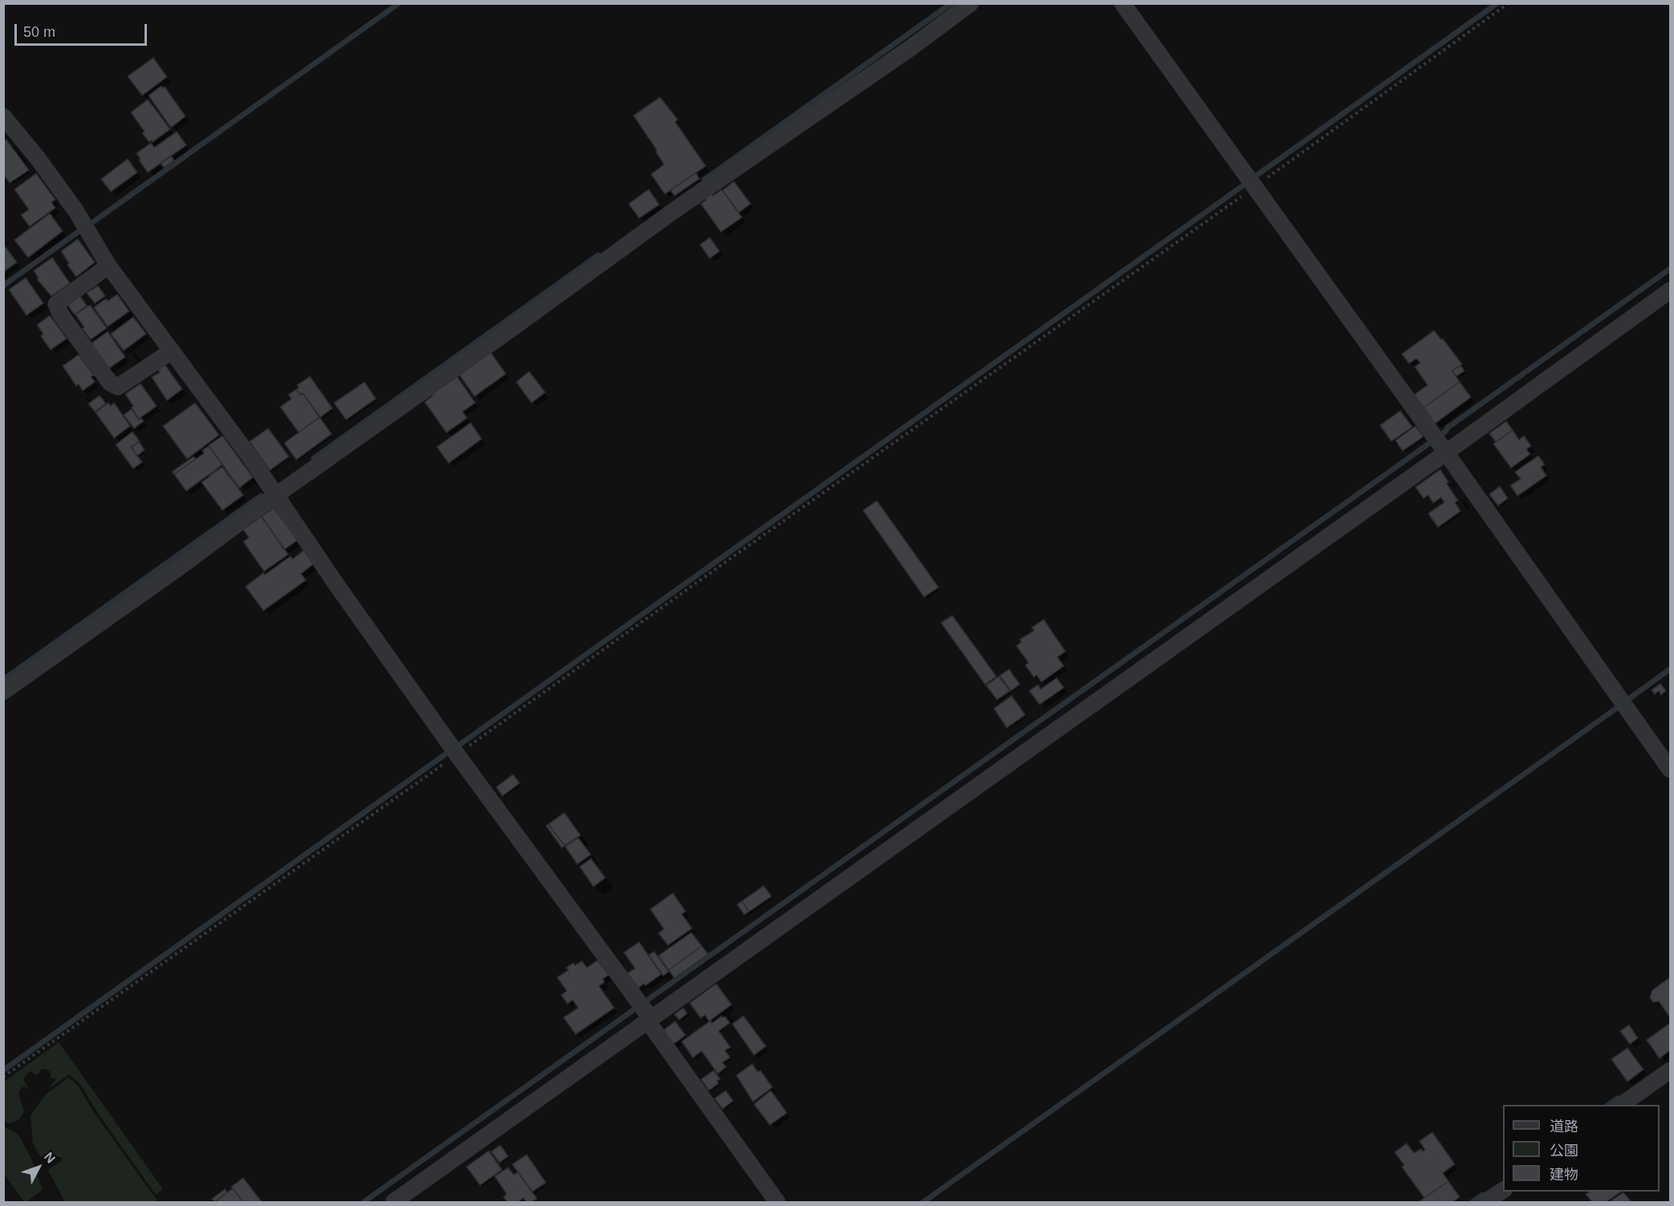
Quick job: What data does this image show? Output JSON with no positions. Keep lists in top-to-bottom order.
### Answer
{
  "legend": ["道路", "公園", "建物"],
  "scale_bar": "50 m",
  "north": "top right"
}
